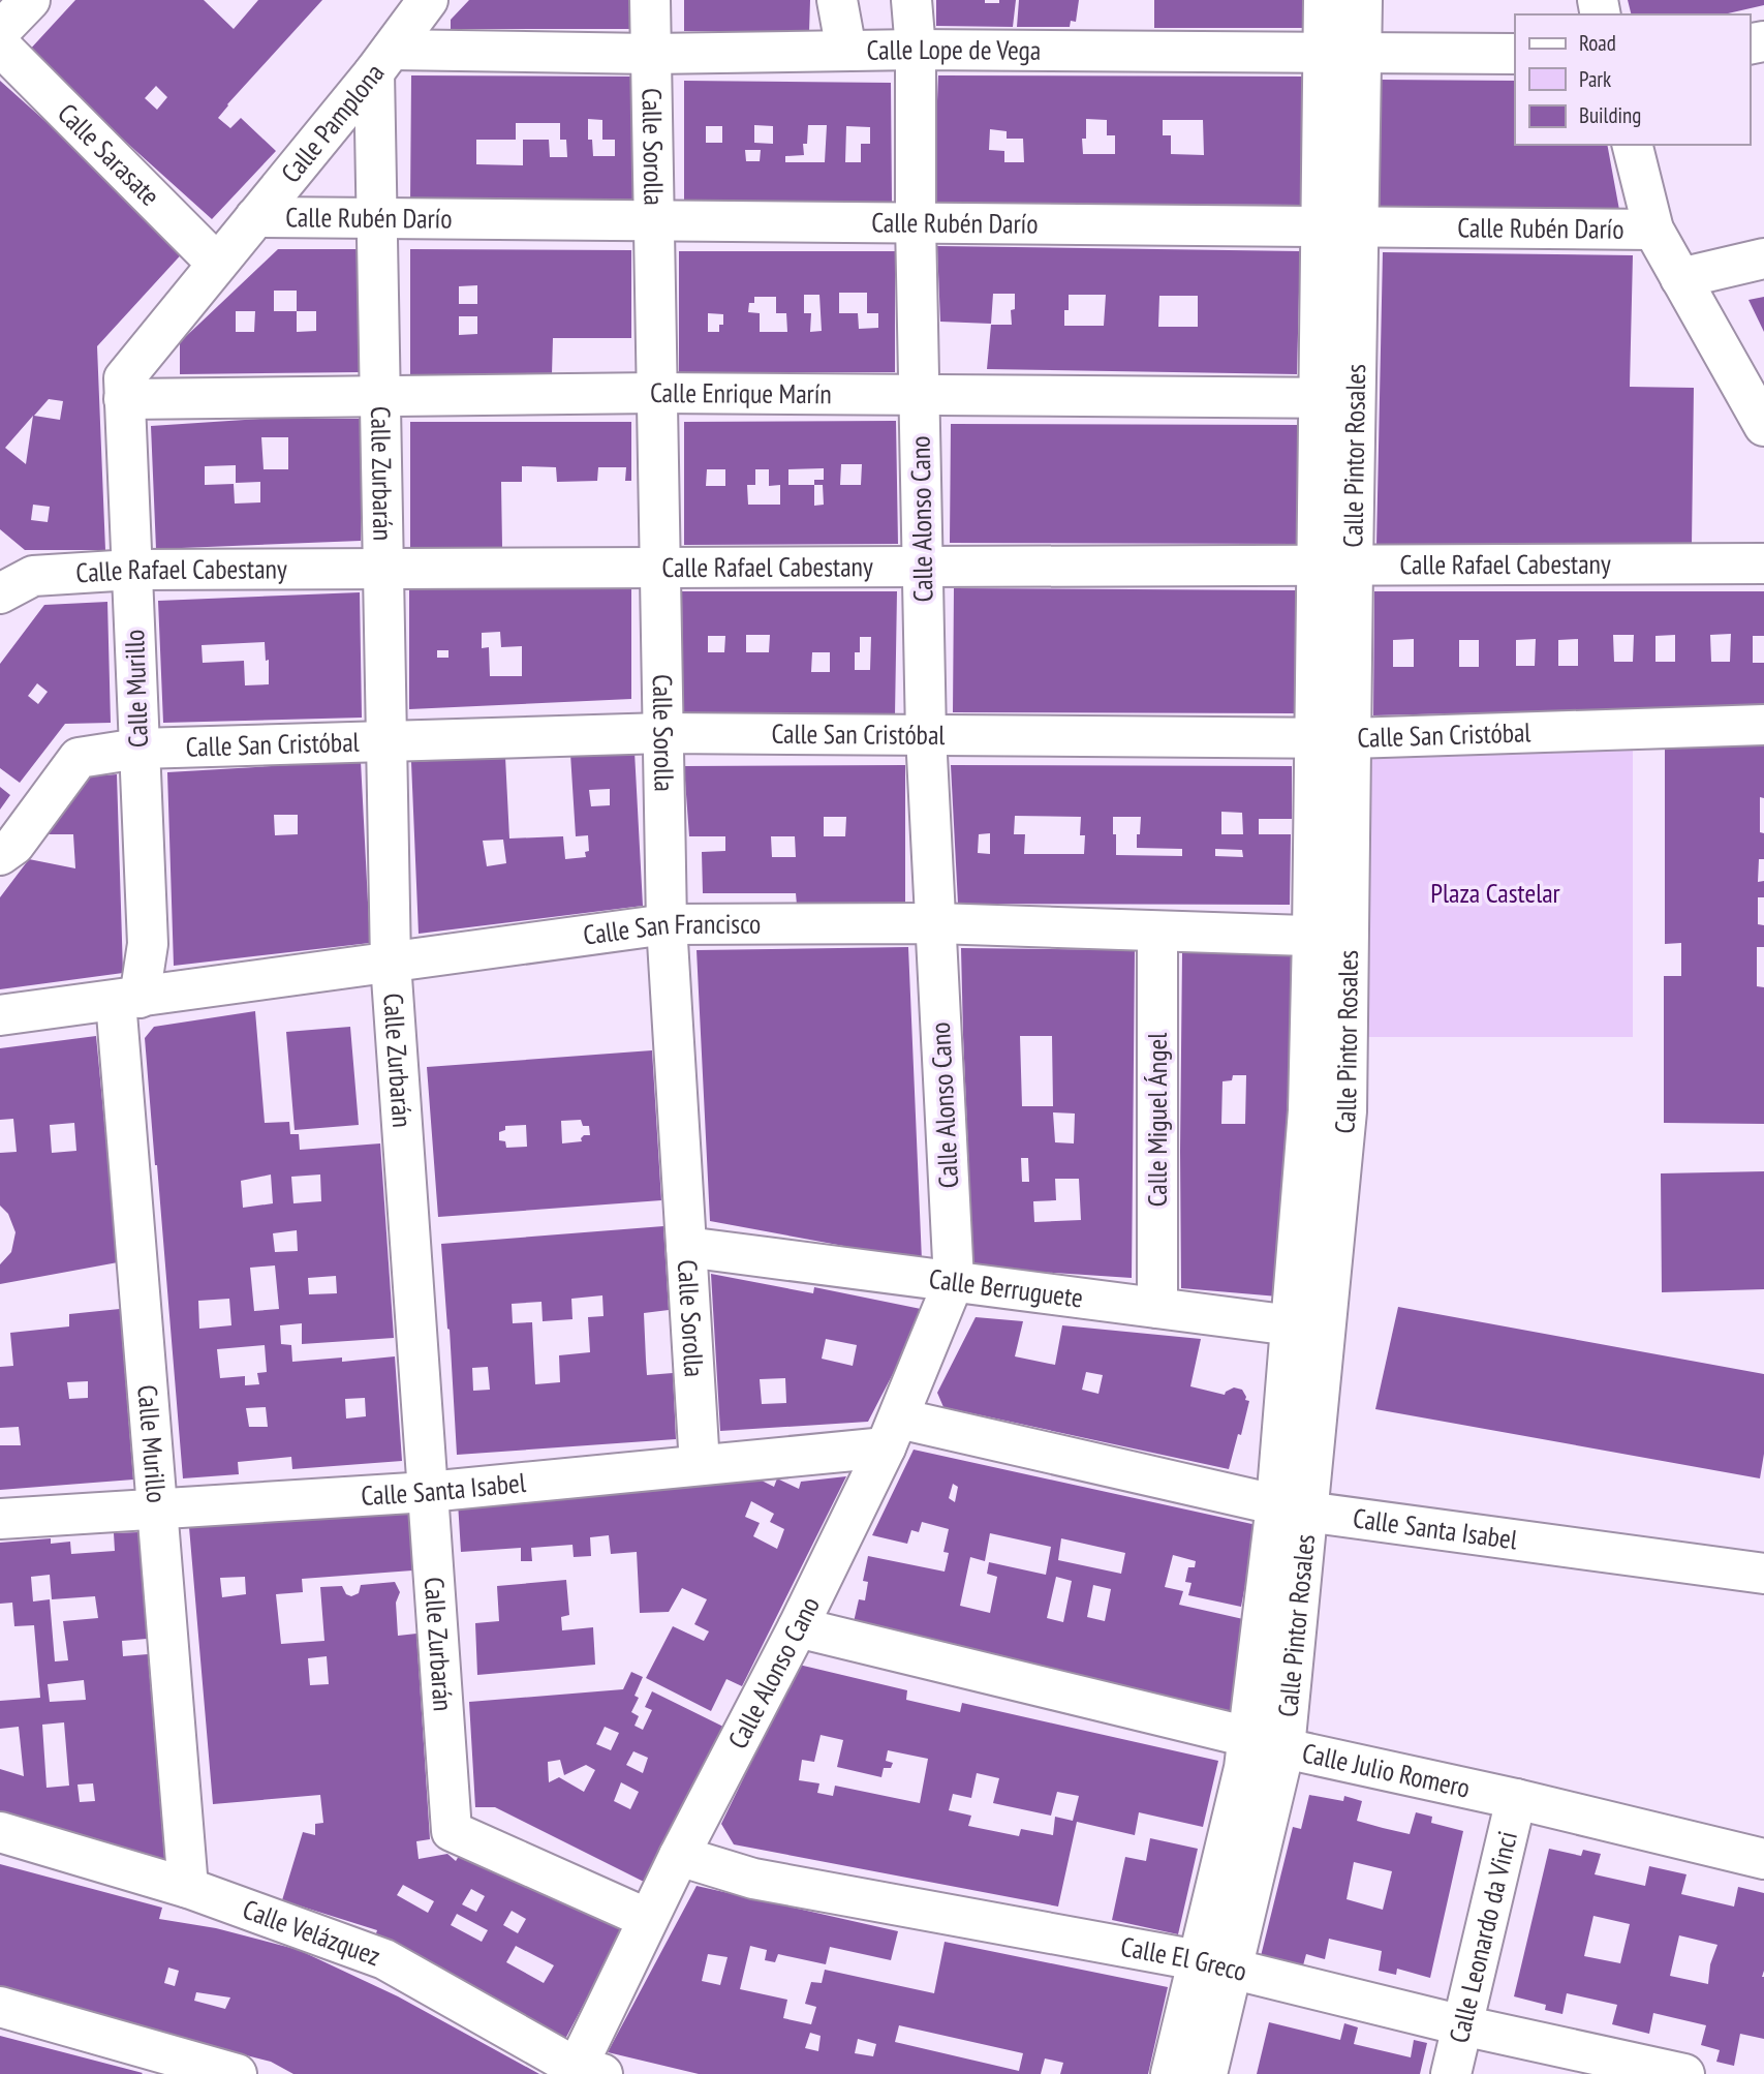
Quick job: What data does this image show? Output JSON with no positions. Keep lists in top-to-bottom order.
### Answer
{
  "streets": {
    "street": [
      "Calle Lope de Vega",
      "Calle Pamplona",
      "Calle Sorolla",
      "Calle Sarasate",
      "Calle Rubén Darío",
      "Calle Enrique Marín",
      "Calle Pintor Rosales",
      "Calle Zurbarán",
      "Calle Alonso Cano",
      "Calle Rafael Cabestany",
      "Calle Murillo",
      "Calle San Cristóbal",
      "Calle San Francisco",
      "Calle Miguel Ángel",
      "Calle Berruguete",
      "Calle Santa Isabel",
      "Calle Julio Romero",
      "Calle Velázquez",
      "Calle Leonardo da Vinci",
      "Calle El Greco"
    ]
  },
  "crossings": [
    ["Calle Lope de Vega", "Calle Pamplona"],
    ["Calle Lope de Vega", "Calle Sorolla"],
    ["Calle Lope de Vega", "Calle Pintor Rosales"],
    ["Calle Lope de Vega", "Calle Zurbarán"],
    ["Calle Lope de Vega", "Calle Alonso Cano"],
    ["Calle Pamplona", "Calle Sarasate"],
    ["Calle Pamplona", "Calle Rubén Darío"],
    ["Calle Pamplona", "Calle Enrique Marín"],
    ["Calle Pamplona", "Calle Zurbarán"],
    ["Calle Pamplona", "Calle Murillo"],
    ["Calle Sorolla", "Calle Rubén Darío"],
    ["Calle Sorolla", "Calle Enrique Marín"],
    ["Calle Sorolla", "Calle Rafael Cabestany"],
    ["Calle Sorolla", "Calle San Cristóbal"],
    ["Calle Sorolla", "Calle San Francisco"],
    ["Calle Sorolla", "Calle Berruguete"],
    ["Calle Sorolla", "Calle Santa Isabel"],
    ["Calle Rubén Darío", "Calle Pintor Rosales"],
    ["Calle Rubén Darío", "Calle Zurbarán"],
    ["Calle Rubén Darío", "Calle Alonso Cano"],
    ["Calle Enrique Marín", "Calle Pintor Rosales"],
    ["Calle Enrique Marín", "Calle Zurbarán"],
    ["Calle Enrique Marín", "Calle Alonso Cano"],
    ["Calle Enrique Marín", "Calle Murillo"],
    ["Calle Pintor Rosales", "Calle Rafael Cabestany"],
    ["Calle Pintor Rosales", "Calle San Cristóbal"],
    ["Calle Pintor Rosales", "Calle San Francisco"],
    ["Calle Pintor Rosales", "Calle Berruguete"],
    ["Calle Pintor Rosales", "Calle Santa Isabel"],
    ["Calle Pintor Rosales", "Calle Julio Romero"],
    ["Calle Pintor Rosales", "Calle El Greco"],
    ["Calle Zurbarán", "Calle Alonso Cano"],
    ["Calle Zurbarán", "Calle Rafael Cabestany"],
    ["Calle Zurbarán", "Calle San Cristóbal"],
    ["Calle Zurbarán", "Calle San Francisco"],
    ["Calle Zurbarán", "Calle Santa Isabel"],
    ["Calle Alonso Cano", "Calle Rafael Cabestany"],
    ["Calle Alonso Cano", "Calle San Cristóbal"],
    ["Calle Alonso Cano", "Calle San Francisco"],
    ["Calle Alonso Cano", "Calle Berruguete"],
    ["Calle Alonso Cano", "Calle Santa Isabel"],
    ["Calle Alonso Cano", "Calle Julio Romero"],
    ["Calle Alonso Cano", "Calle Velázquez"],
    ["Calle Alonso Cano", "Calle El Greco"],
    ["Calle Rafael Cabestany", "Calle Murillo"],
    ["Calle Murillo", "Calle San Cristóbal"],
    ["Calle Murillo", "Calle San Francisco"],
    ["Calle Murillo", "Calle Santa Isabel"],
    ["Calle Murillo", "Calle Velázquez"],
    ["Calle San Francisco", "Calle Miguel Ángel"],
    ["Calle Miguel Ángel", "Calle Berruguete"],
    ["Calle Julio Romero", "Calle Leonardo da Vinci"],
    ["Calle Leonardo da Vinci", "Calle El Greco"]
  ],
  "parks": ["Plaza Castelar"],
  "legend": ["Road", "Park", "Building"]
}
